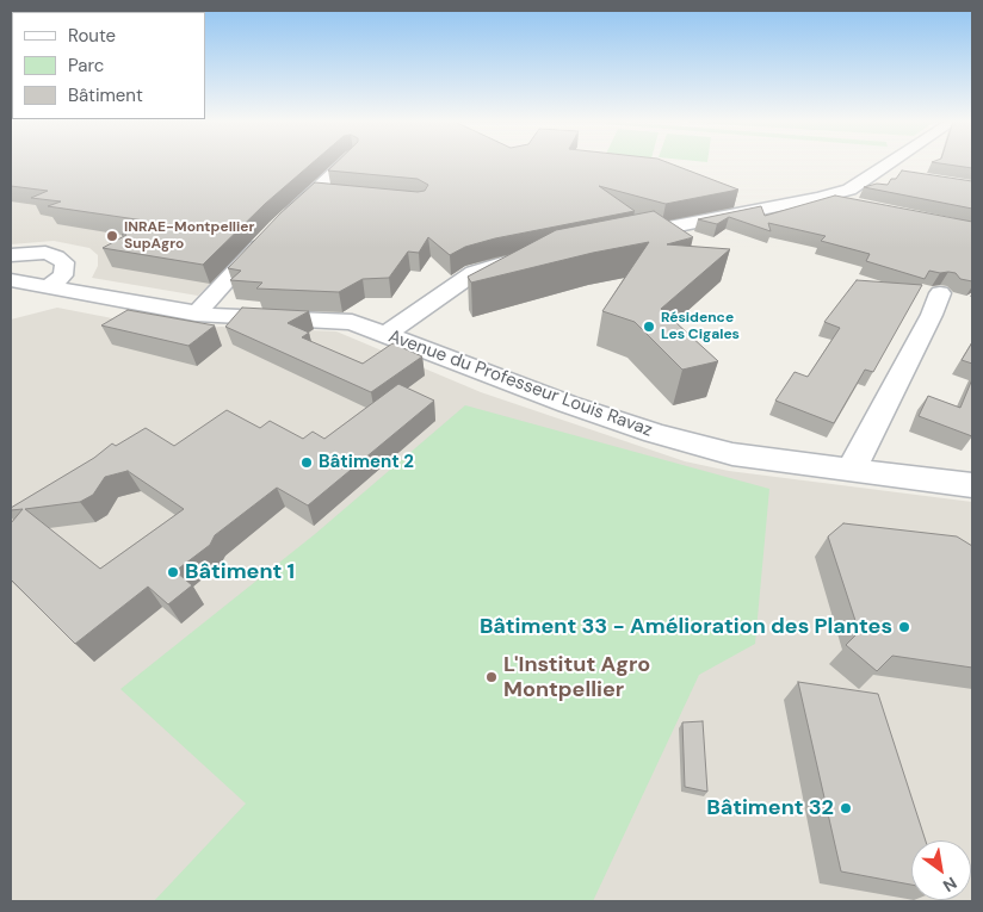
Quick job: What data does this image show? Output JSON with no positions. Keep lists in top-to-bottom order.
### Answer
{
  "streets": {
    "street": ["Avenue du Professeur Louis Ravaz"]
  },
  "places": [
    "INRAE-Montpellier SupAgro",
    "Résidence Les Cigales",
    "Bâtiment 2",
    "Bâtiment 1",
    "Bâtiment 33 - Amélioration des Plantes",
    "L'Institut Agro Montpellier",
    "Bâtiment 32"
  ],
  "legend": ["Route", "Parc", "Bâtiment"],
  "north": "bottom right"
}
